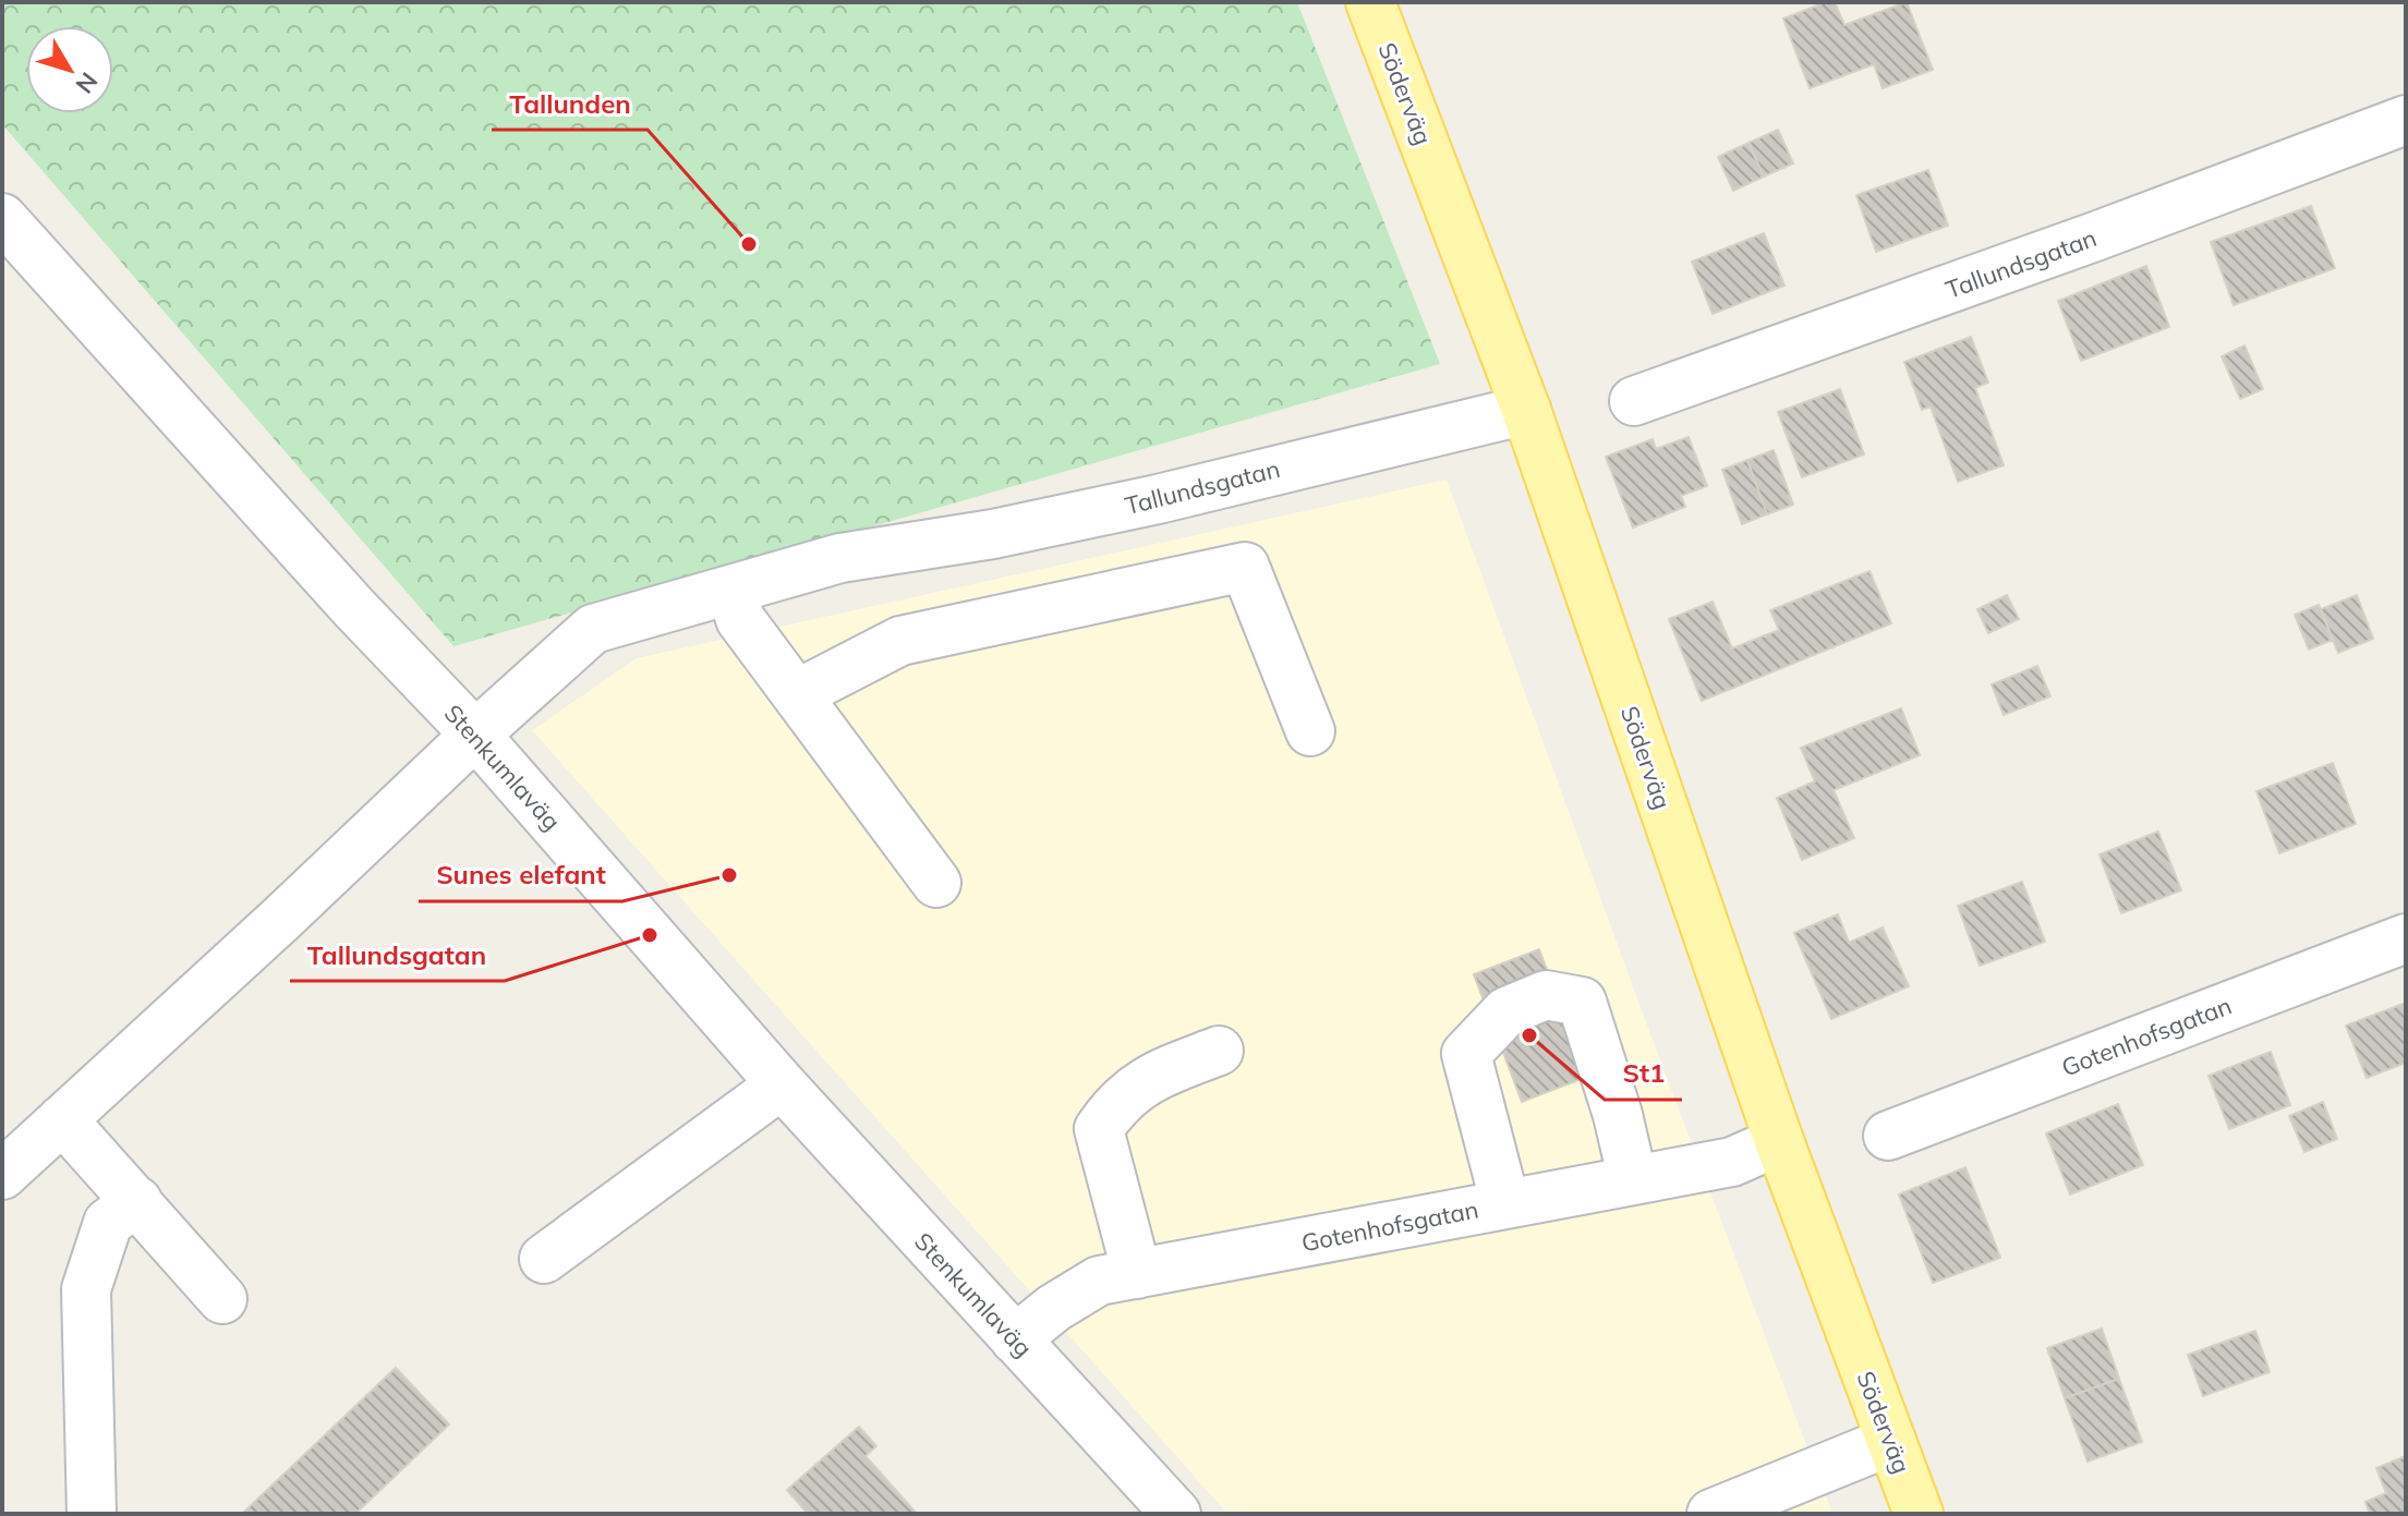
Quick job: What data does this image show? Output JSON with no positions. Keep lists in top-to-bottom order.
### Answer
{
  "streets": {
    "main road": ["Söderväg"],
    "street": ["Tallundsgatan", "Stenkumlaväg", "Gotenhofsgatan"]
  },
  "crossings": [
    ["Söderväg", "Tallundsgatan"],
    ["Söderväg", "Gotenhofsgatan"],
    ["Tallundsgatan", "Stenkumlaväg"],
    ["Stenkumlaväg", "Gotenhofsgatan"]
  ],
  "places": [
    "Tallunden",
    "Sunes elefant",
    "Tallundsgatan",
    "St1"
  ],
  "north": "bottom right"
}
